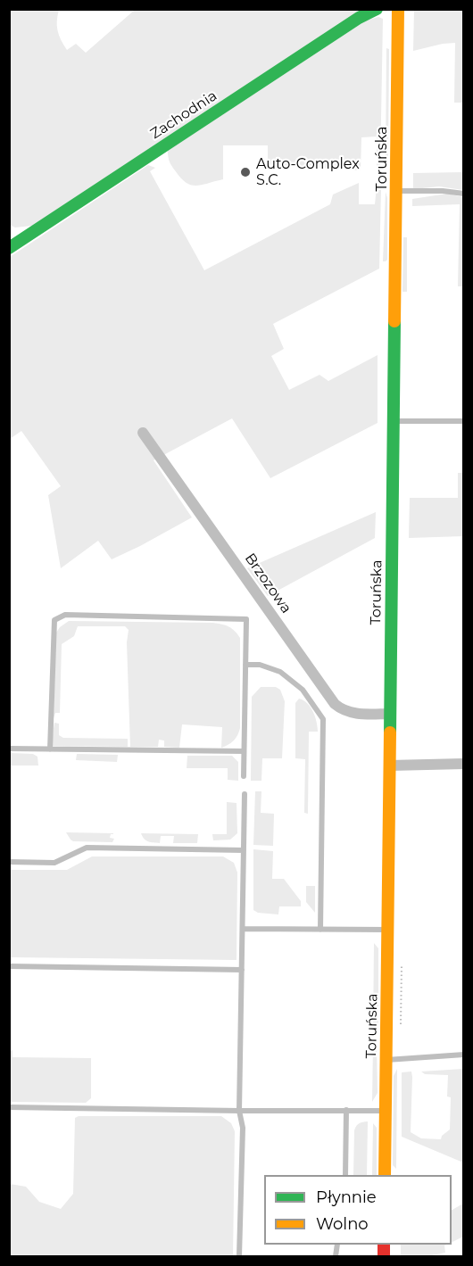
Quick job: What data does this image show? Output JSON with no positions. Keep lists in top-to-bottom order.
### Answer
{
  "streets": {
    "street": ["Zachodnia", "Toruńska", "Brzozowa"]
  },
  "crossings": [
    ["Toruńska", "Brzozowa"]
  ],
  "places": ["Auto-Complex S.C."],
  "legend": ["Płynnie", "Wolno"]
}
